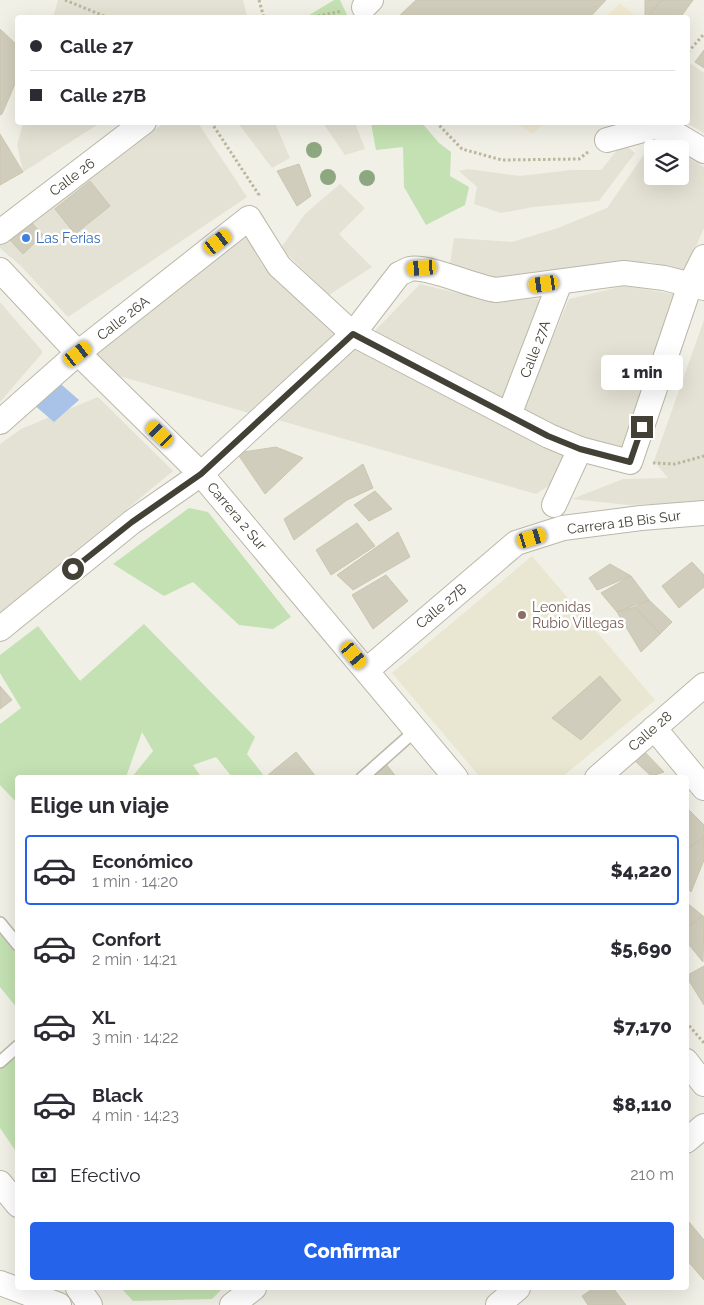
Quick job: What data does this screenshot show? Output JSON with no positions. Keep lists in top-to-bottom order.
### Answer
{
  "streets": {
    "street": [
      "Calle 26",
      "Calle 26A",
      "Calle 27A",
      "Carrera 2 Sur",
      "Carrera 1B Bis Sur",
      "Calle 27B",
      "Calle 28"
    ]
  },
  "crossings": [
    ["Calle 26A", "Carrera 2 Sur"],
    ["Carrera 2 Sur", "Calle 27B"],
    ["Carrera 1B Bis Sur", "Calle 27B"]
  ],
  "places": ["Las Ferias", "Leonidas Rubio Villegas"],
  "page": {
    "banner": ["Calle 27", "Calle 27B"],
    "bubble": "1 min",
    "heading": "Elige un viaje",
    "list": [
      {
        "name": "Económico",
        "note": "1 min · 14:20",
        "value": "$4,220"
      },
      {
        "name": "Confort",
        "note": "2 min · 14:21",
        "value": "$5,690"
      },
      {
        "name": "XL",
        "note": "3 min · 14:22",
        "value": "$7,170"
      },
      {
        "name": "Black",
        "note": "4 min · 14:23",
        "value": "$8,110"
      }
    ],
    "pay": ["Efectivo", "210 m"],
    "buttons": "Confirmar"
  }
}
